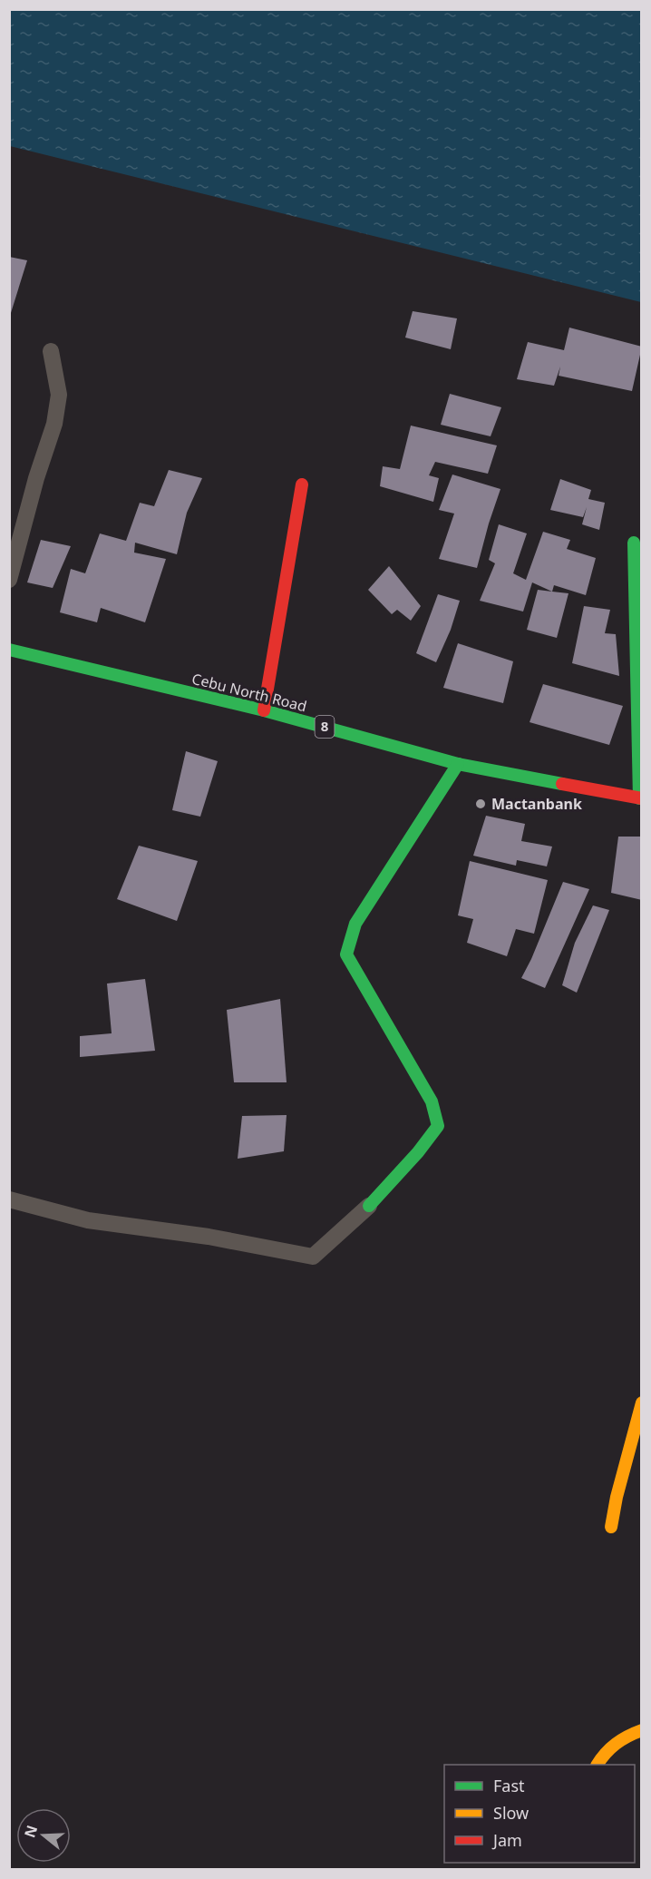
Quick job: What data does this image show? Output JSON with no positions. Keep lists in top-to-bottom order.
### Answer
{
  "streets": {
    "main road": ["Cebu North Road", "8"]
  },
  "places": ["Mactanbank"],
  "legend": ["Fast", "Slow", "Jam"],
  "north": "left"
}
